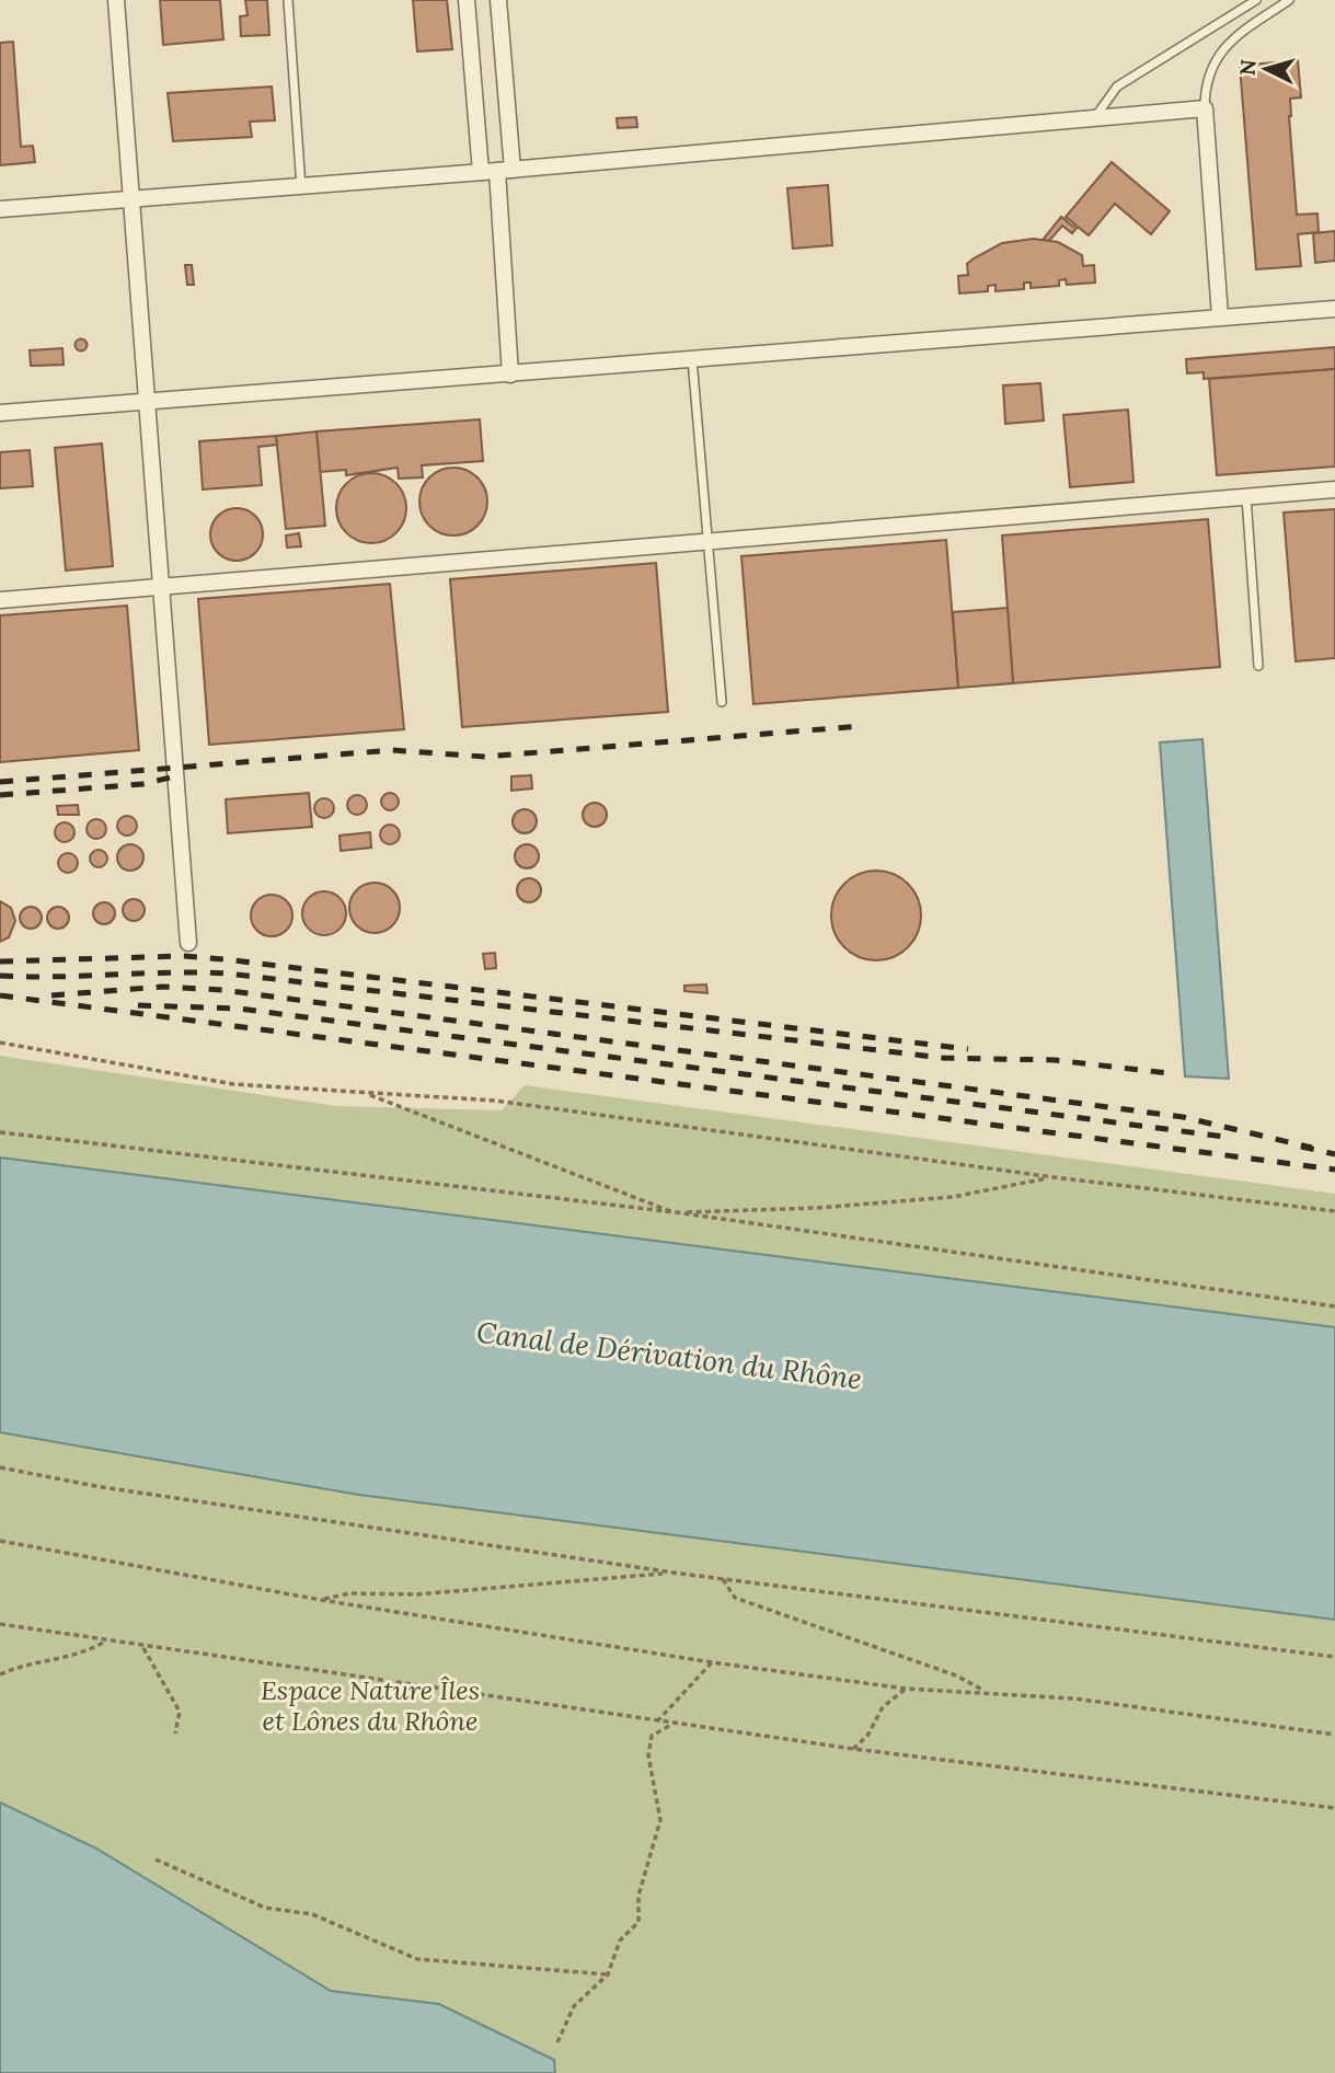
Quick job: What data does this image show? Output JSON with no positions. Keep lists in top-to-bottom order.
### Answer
{
  "water": ["Canal de Dérivation du Rhône"],
  "parks": ["Espace Nature Îles et Lônes du Rhône"],
  "north": "left"
}
